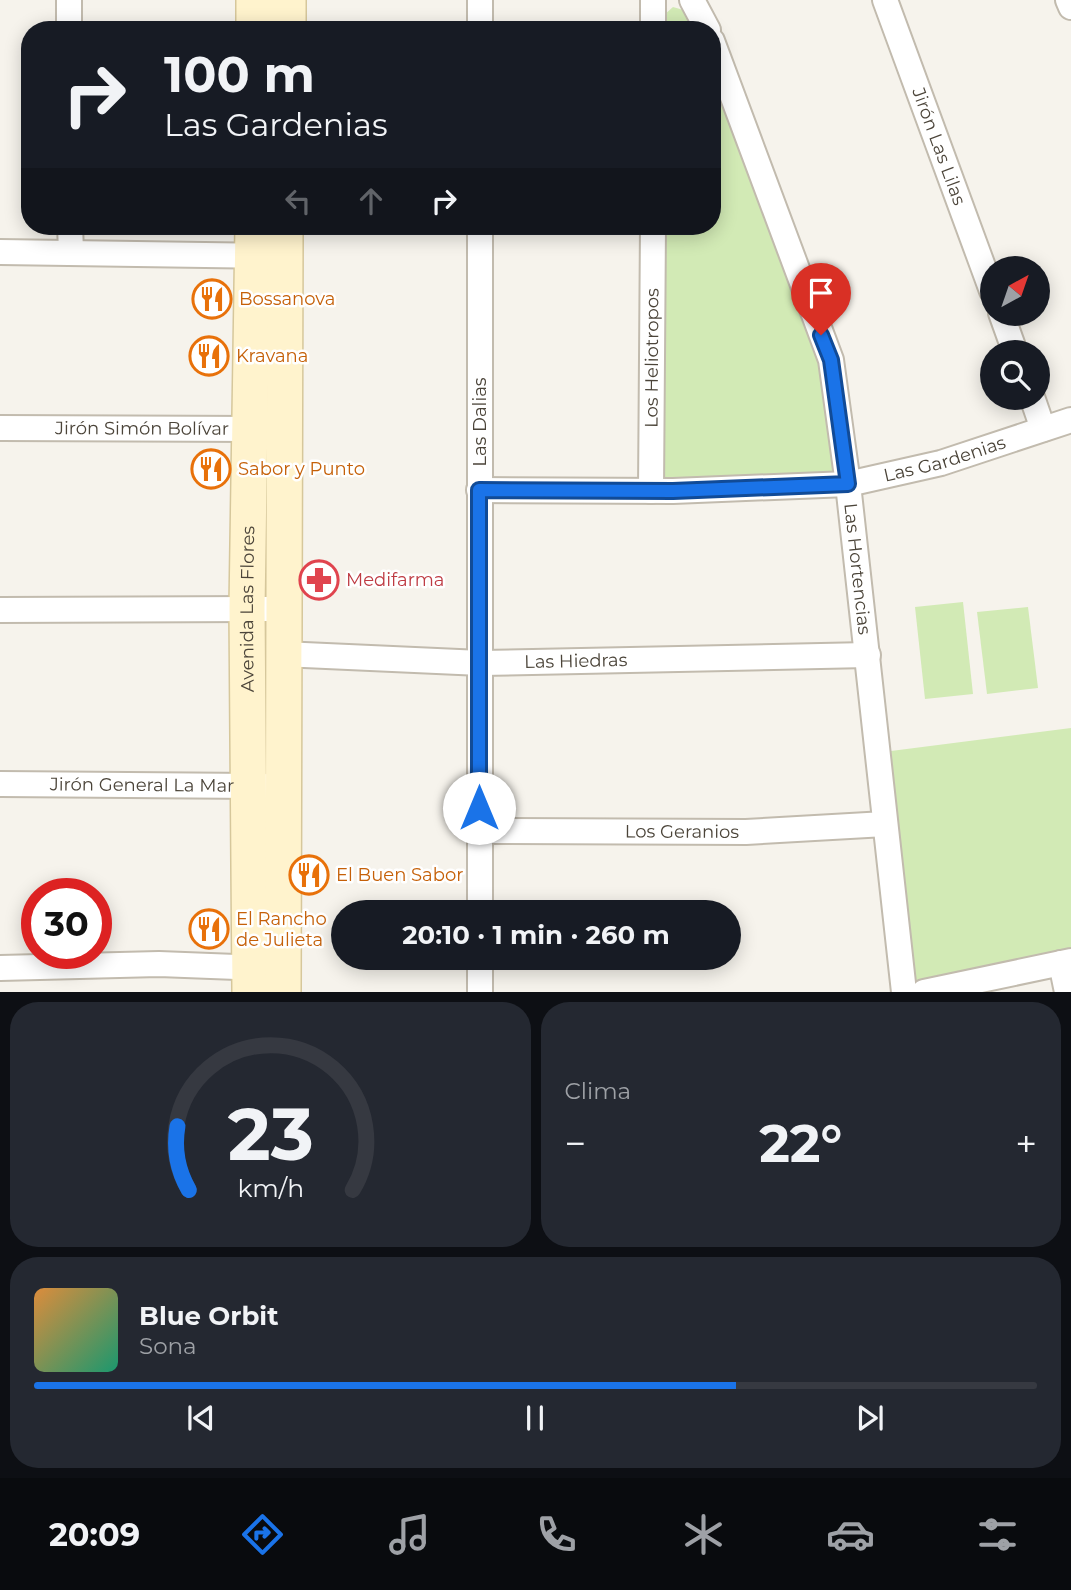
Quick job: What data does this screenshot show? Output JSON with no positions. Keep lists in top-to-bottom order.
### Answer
{
  "streets": {
    "street": [
      "Jirón Las Lilas",
      "Los Heliotropos",
      "Las Dalias",
      "Jirón Simón Bolívar",
      "Las Gardenias",
      "Las Hortencias",
      "Avenida Las Flores",
      "Las Hiedras",
      "Jirón General La Mar",
      "Los Geranios"
    ]
  },
  "crossings": [
    ["Los Heliotropos", "Las Gardenias"],
    ["Las Dalias", "Las Gardenias"],
    ["Las Dalias", "Las Hiedras"],
    ["Las Dalias", "Los Geranios"],
    ["Jirón Simón Bolívar", "Avenida Las Flores"],
    ["Las Gardenias", "Las Hortencias"],
    ["Las Hortencias", "Las Hiedras"],
    ["Las Hortencias", "Los Geranios"],
    ["Avenida Las Flores", "Las Hiedras"],
    ["Avenida Las Flores", "Jirón General La Mar"]
  ],
  "places": {
    "restaurant": [
      "Bossanova",
      "Kravana",
      "Sabor y Punto",
      "El Buen Sabor",
      "El Rancho de Julieta"
    ],
    "pharmacy": ["Medifarma"]
  },
  "north": "top right",
  "page": {
    "turn": ["100 m", "Las Gardenias"],
    "limit": "30",
    "trip": "20:10 · 1 min · 260 m",
    "tile": "Clima",
    "heat": ["−", "22°", "+"],
    "song": ["Blue Orbit", "Sona"],
    "tabs": "20:09",
    "gauge": ["23", "km/h"]
  }
}
